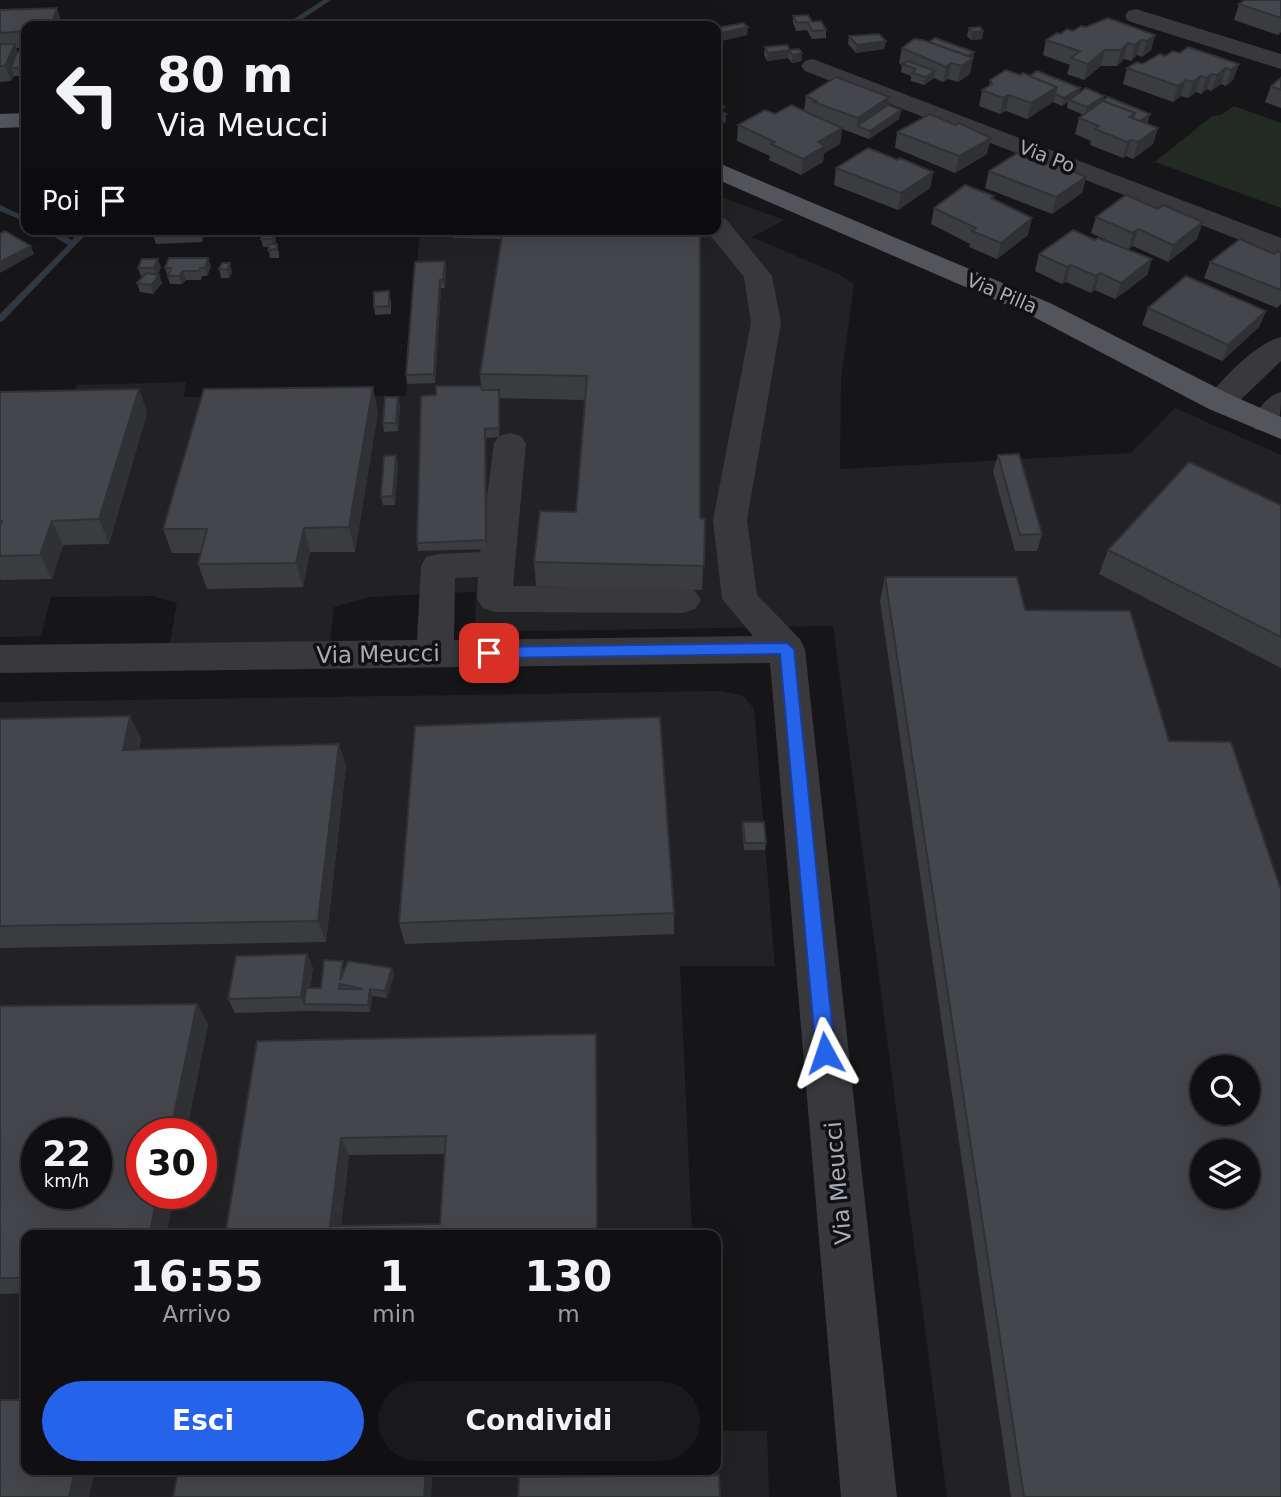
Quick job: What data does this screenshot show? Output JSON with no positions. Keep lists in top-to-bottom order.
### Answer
{
  "streets": {
    "main road": ["Via Pilla"],
    "street": ["Via Po", "Via Meucci"]
  },
  "page": {
    "turn": ["80 m", "Via Meucci"],
    "then": "Poi",
    "speed": "22 km/h",
    "limit": "30",
    "eta": [
      "16:55",
      "Arrivo",
      "1",
      "min",
      "130",
      "m"
    ],
    "buttons": ["Esci", "Condividi"]
  }
}
